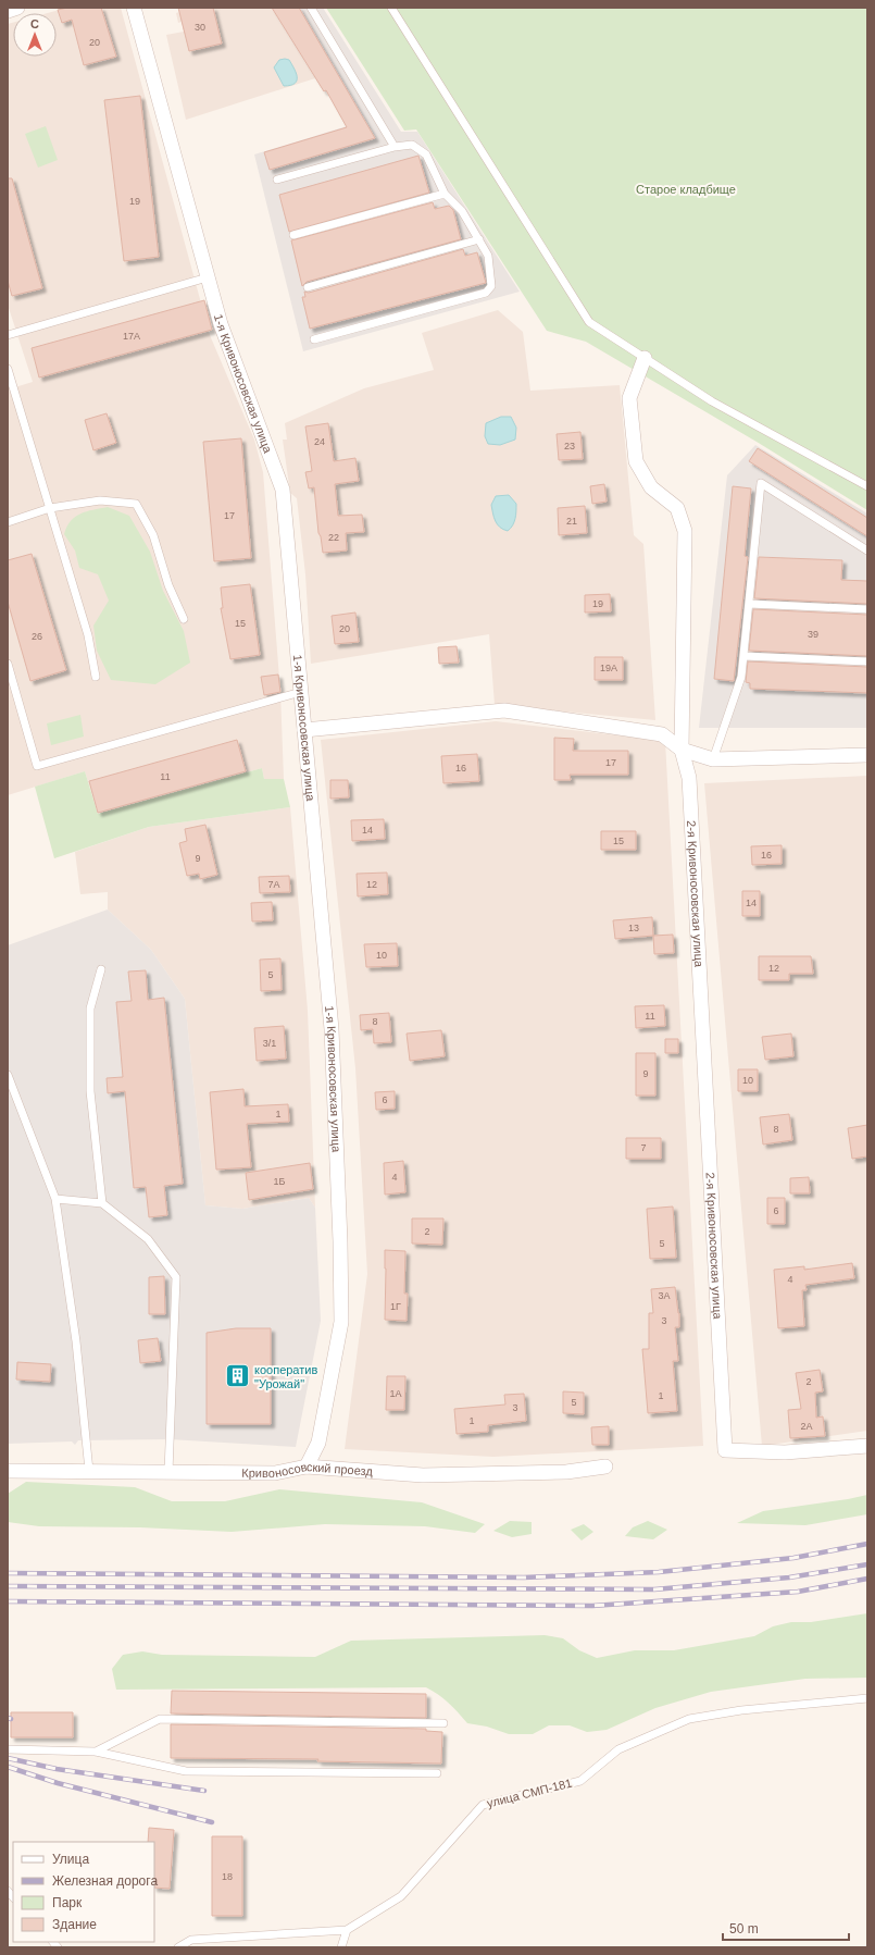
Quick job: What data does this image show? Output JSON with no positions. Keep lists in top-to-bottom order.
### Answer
{
  "streets": {
    "street": ["1-я Кривоносовская улица", "2-я Кривоносовская улица", "Кривоносовский проезд"],
    "lane": ["улица СМП-181"]
  },
  "crossings": [
    ["1-я Кривоносовская улица", "Кривоносовский проезд"]
  ],
  "parks": ["Старое кладбище"],
  "places": {
    "building": ["кооператив \"Урожай\""]
  },
  "house_numbers": [
    "30",
    "20",
    "19",
    "17А",
    "24",
    "23",
    "17",
    "21",
    "22",
    "19",
    "15",
    "20",
    "39",
    "26",
    "19А",
    "17",
    "16",
    "11",
    "14",
    "15",
    "16",
    "9",
    "7А",
    "12",
    "14",
    "13",
    "10",
    "12",
    "5",
    "11",
    "8",
    "3/1",
    "9",
    "10",
    "6",
    "1",
    "8",
    "7",
    "4",
    "1Б",
    "6",
    "2",
    "5",
    "4",
    "3А",
    "1Г",
    "3",
    "2",
    "1А",
    "1",
    "5",
    "3",
    "1",
    "2А",
    "18"
  ],
  "legend": [
    "Улица",
    "Железная дорога",
    "Парк",
    "Здание"
  ],
  "scale_bar": "50 m",
  "north": "top"
}
